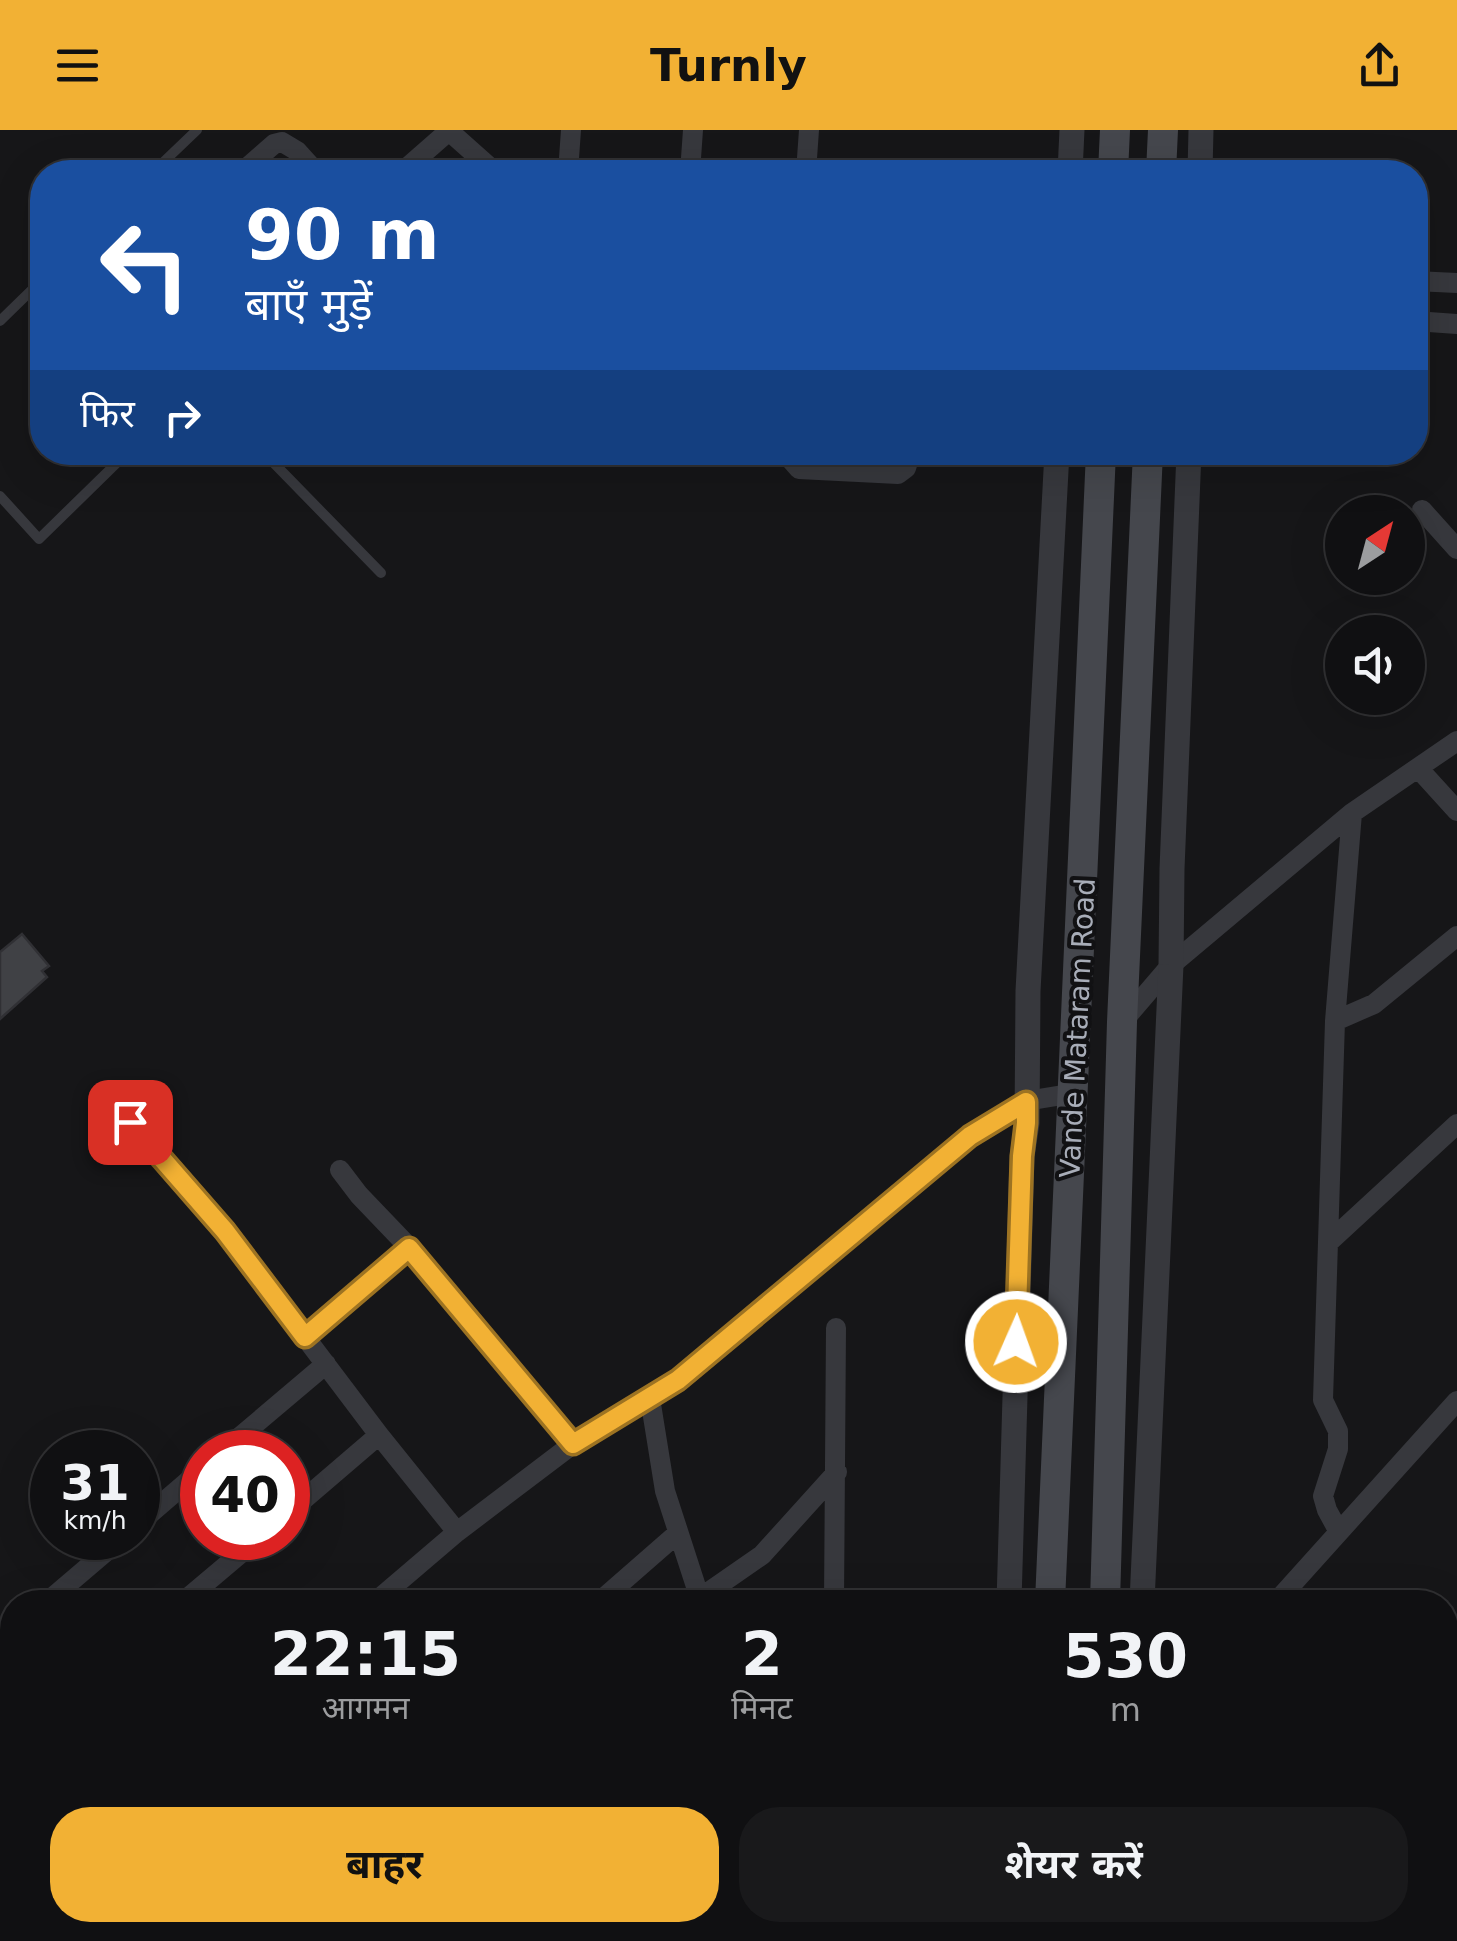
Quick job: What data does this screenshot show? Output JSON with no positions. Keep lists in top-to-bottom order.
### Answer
{
  "streets": {
    "main road": ["Vande Mataram Road"]
  },
  "north": "top right",
  "page": {
    "header": "Turnly",
    "turn": ["90 m", "बाएँ मुड़ें"],
    "then": "फिर",
    "speed": "31 km/h",
    "limit": "40",
    "eta": [
      "22:15",
      "आगमन",
      "2",
      "मिनट",
      "530",
      "m"
    ],
    "buttons": ["बाहर", "शेयर करें"]
  }
}
